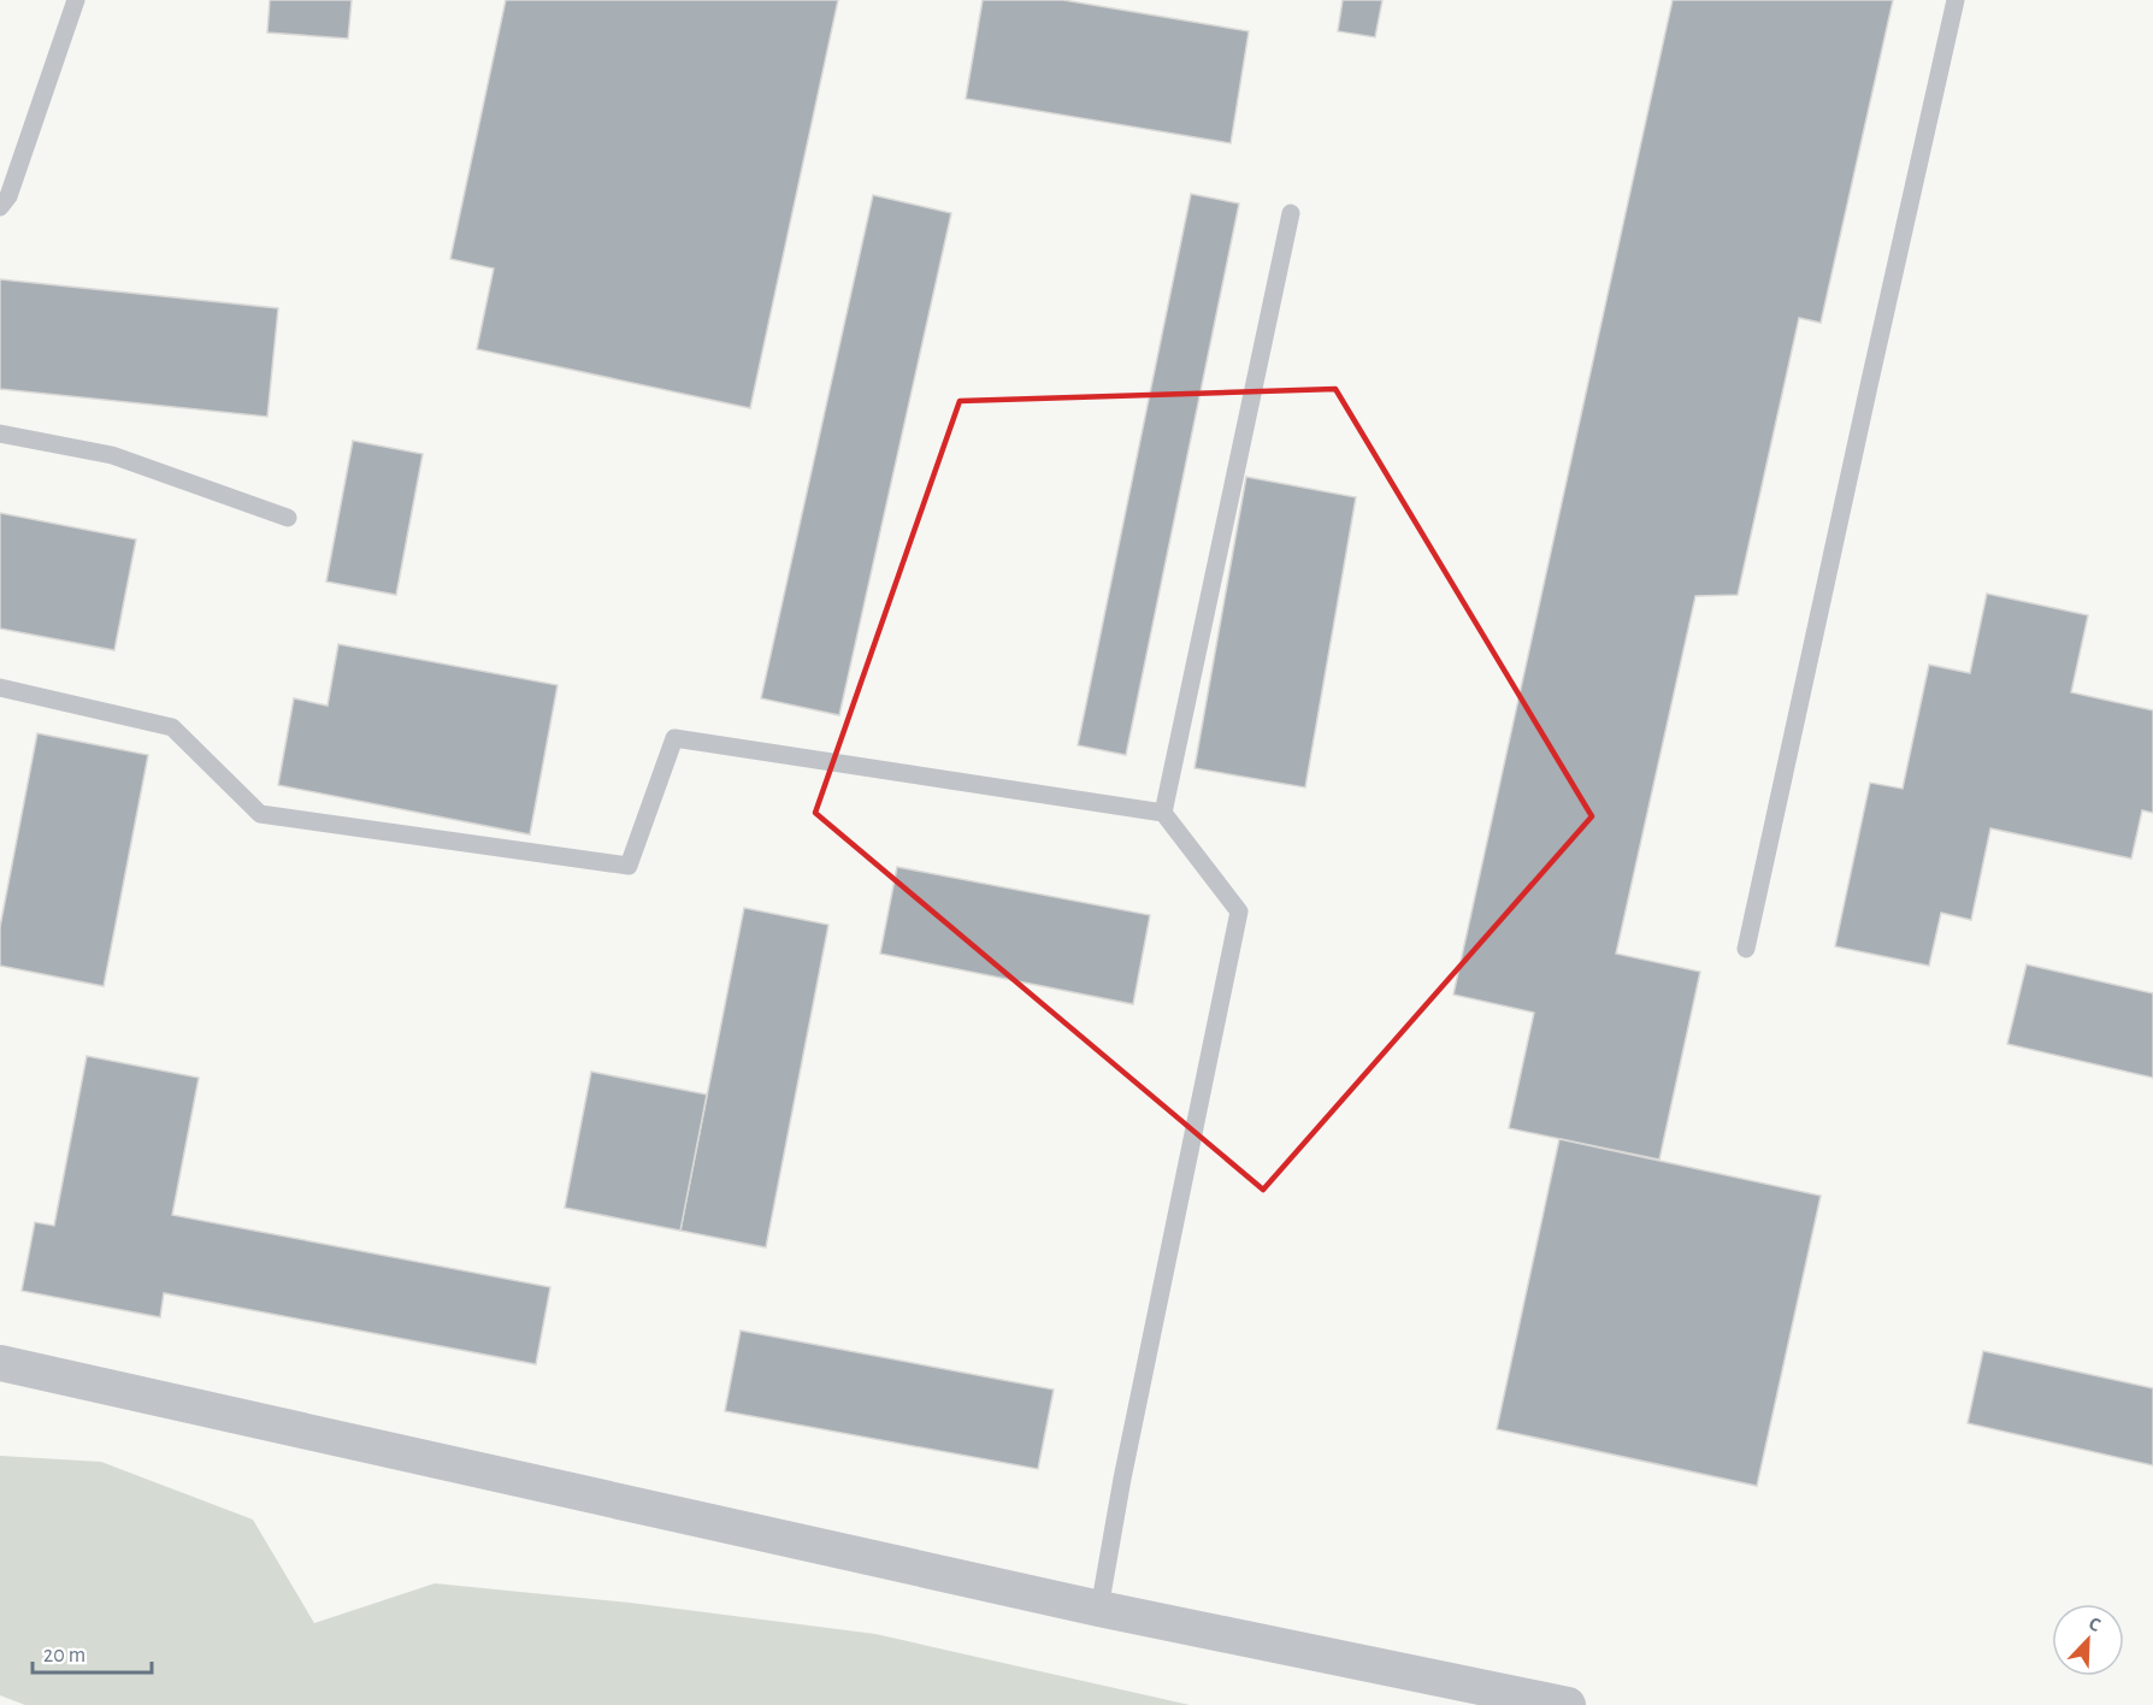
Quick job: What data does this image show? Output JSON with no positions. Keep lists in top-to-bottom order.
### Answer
{
  "scale_bar": "20 m",
  "north": "top right"
}
